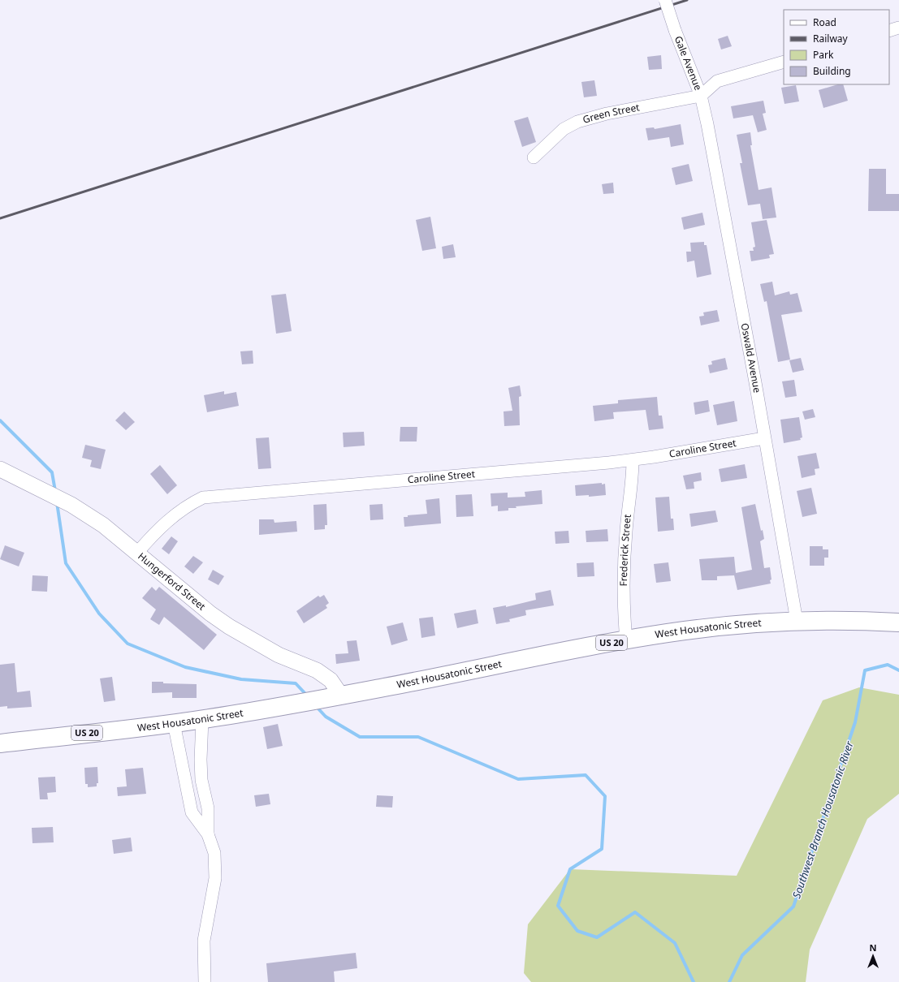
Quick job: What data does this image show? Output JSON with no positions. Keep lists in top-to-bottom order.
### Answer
{
  "streets": {
    "highway": ["West Housatonic Street", "US 20"],
    "street": [
      "Gale Avenue",
      "Green Street",
      "Oswald Avenue",
      "Caroline Street",
      "Frederick Street",
      "Hungerford Street"
    ]
  },
  "crossings": [
    ["Gale Avenue", "Green Street"],
    ["Gale Avenue", "Oswald Avenue"],
    ["Green Street", "Oswald Avenue"],
    ["Oswald Avenue", "Caroline Street"],
    ["Oswald Avenue", "West Housatonic Street"],
    ["Caroline Street", "Frederick Street"],
    ["Caroline Street", "Hungerford Street"],
    ["Frederick Street", "West Housatonic Street"],
    ["Hungerford Street", "West Housatonic Street"]
  ],
  "water": ["Southwest Branch Housatonic River"],
  "legend": [
    "Road",
    "Railway",
    "Park",
    "Building"
  ],
  "north": "top"
}
